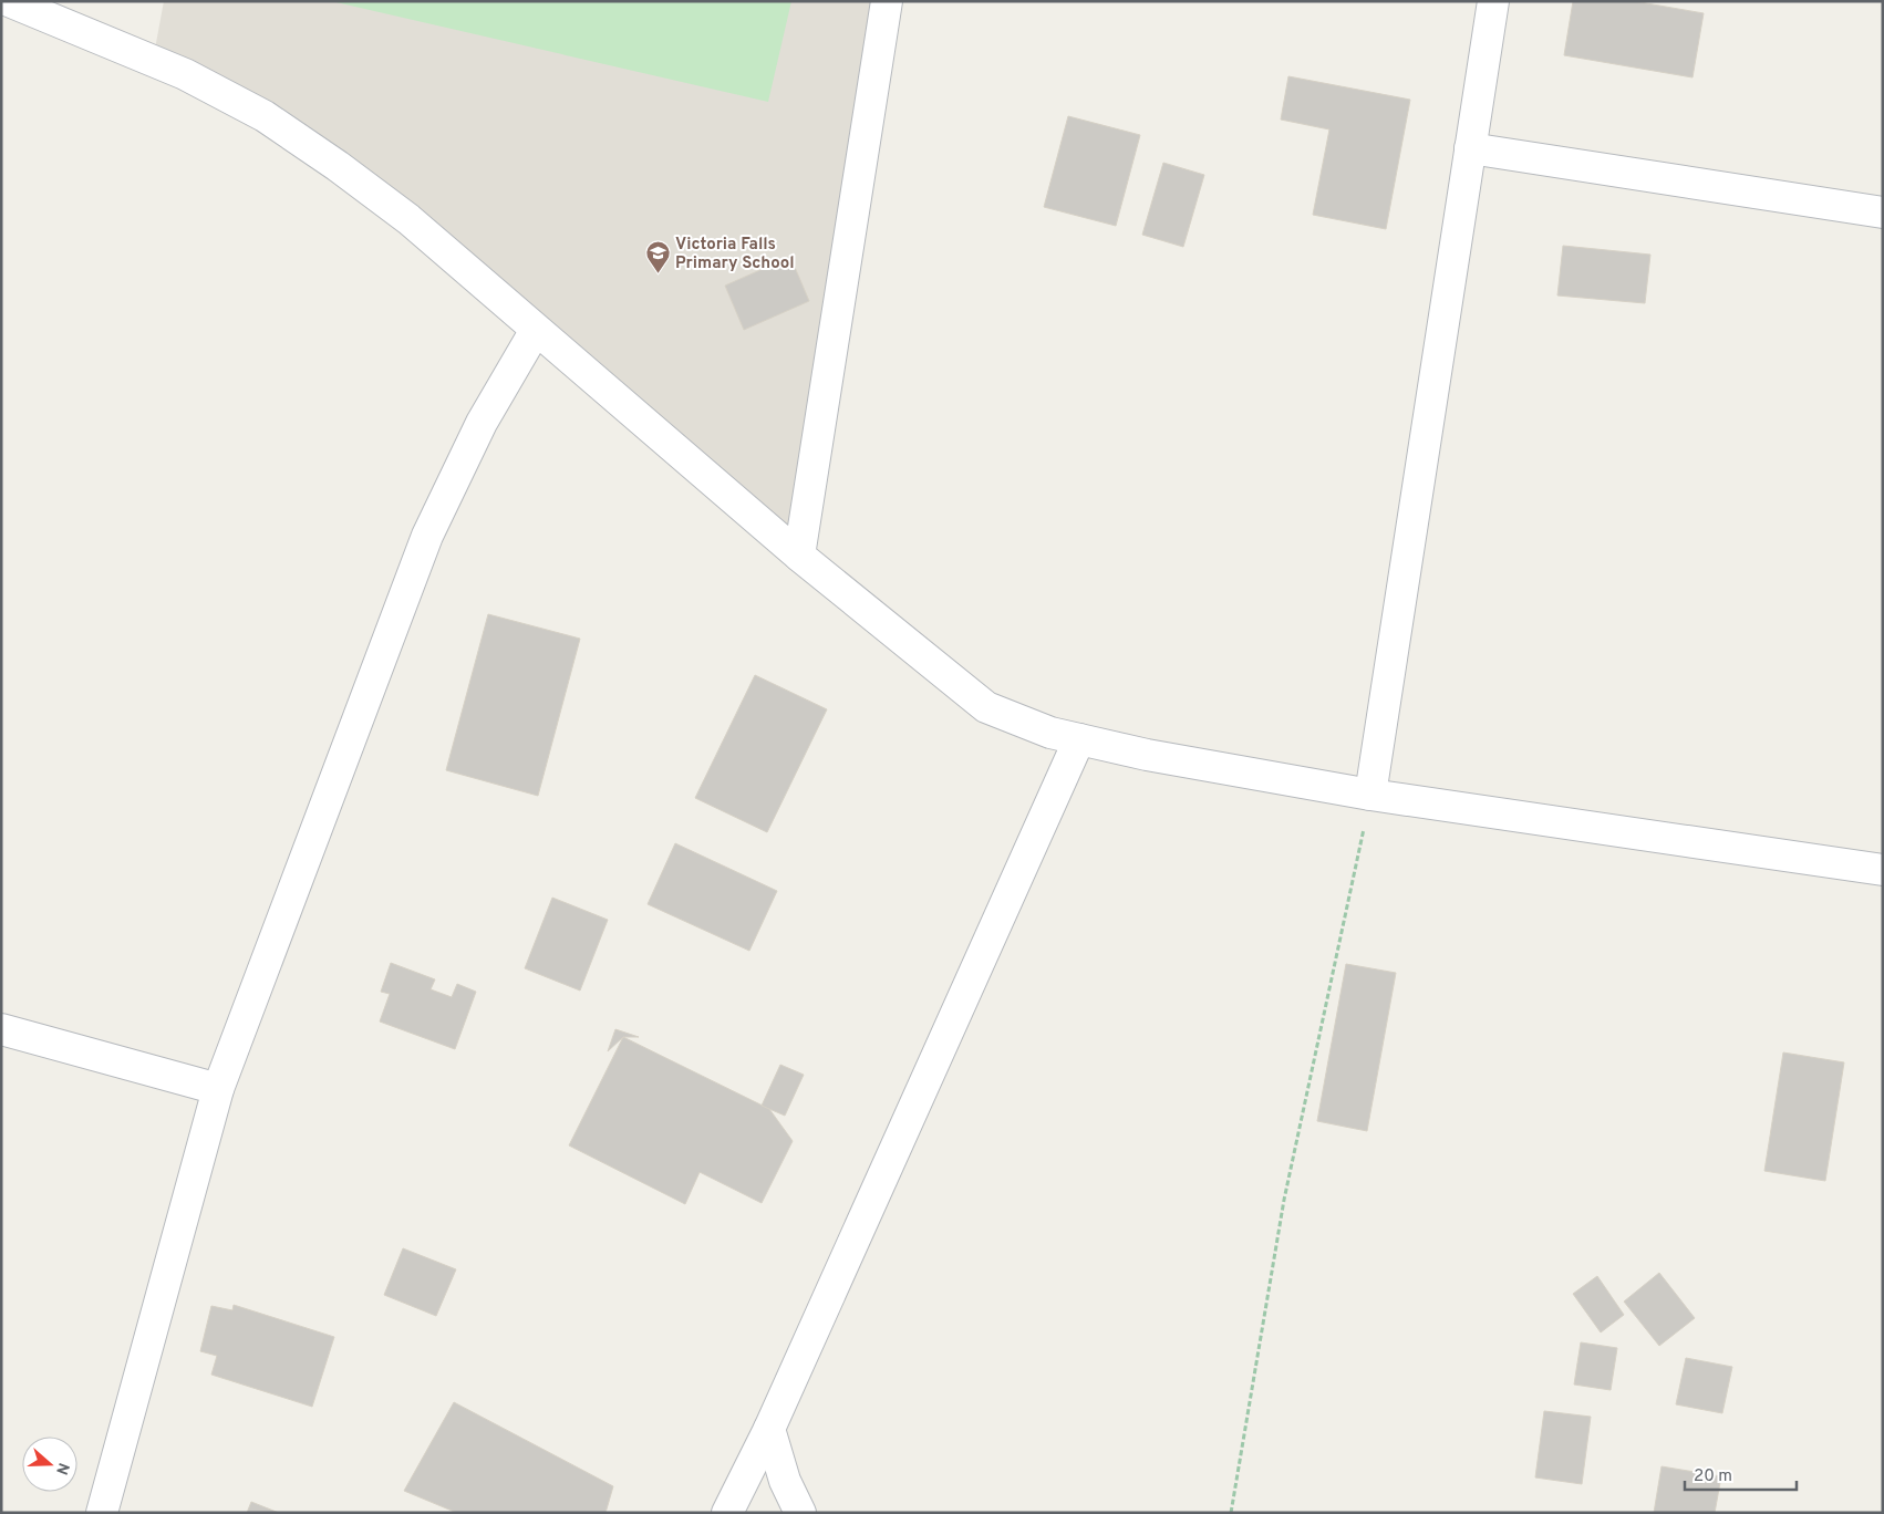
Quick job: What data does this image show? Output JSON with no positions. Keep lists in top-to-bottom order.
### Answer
{
  "places": {
    "school or university": ["Victoria Falls Primary School"]
  },
  "scale_bar": "20 m",
  "north": "right"
}
